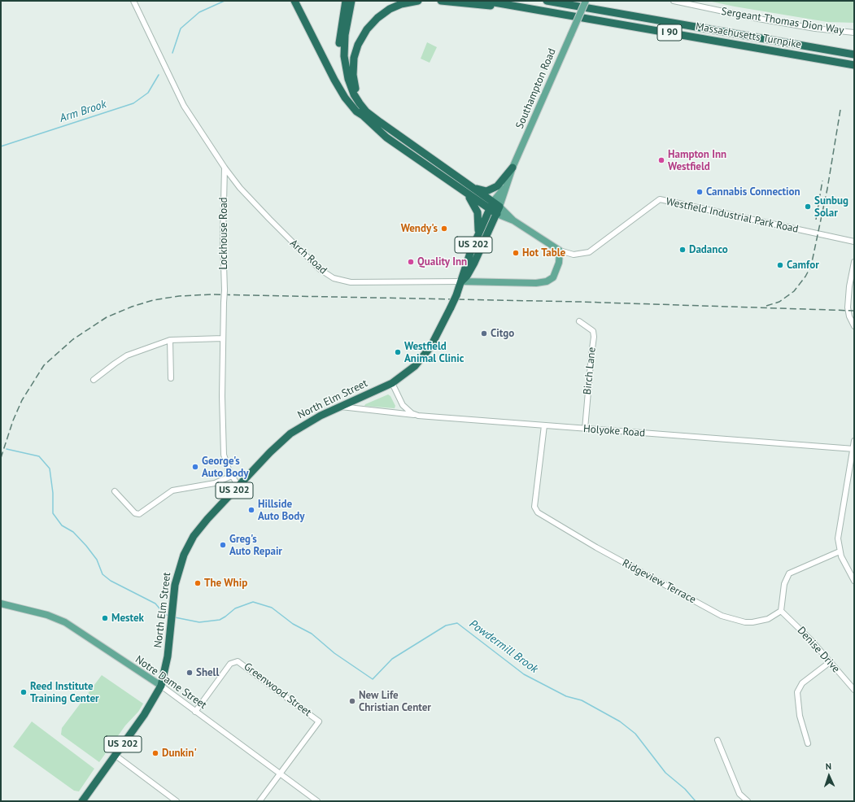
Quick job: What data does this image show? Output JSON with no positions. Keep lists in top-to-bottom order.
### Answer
{
  "streets": {
    "highway": [
      "I 90",
      "Massachusetts Turnpike",
      "Southampton Road",
      "US 202",
      "North Elm Street"
    ],
    "main road": ["Notre Dame Street"],
    "street": [
      "Sergeant Thomas Dion Way",
      "Westfield Industrial Park Road",
      "Lockhouse Road",
      "Arch Road",
      "Birch Lane",
      "Holyoke Road",
      "Ridgeview Terrace",
      "Denise Drive",
      "Greenwood Street"
    ]
  },
  "crossings": [
    ["Southampton Road", "Arch Road"],
    ["Southampton Road", "North Elm Street"],
    ["Lockhouse Road", "Arch Road"],
    ["Lockhouse Road", "North Elm Street"],
    ["Birch Lane", "Holyoke Road"],
    ["North Elm Street", "Holyoke Road"],
    ["North Elm Street", "Notre Dame Street"],
    ["Holyoke Road", "Ridgeview Terrace"],
    ["Ridgeview Terrace", "Denise Drive"],
    ["Notre Dame Street", "Greenwood Street"]
  ],
  "water": ["Arm Brook", "Powdermill Brook"],
  "places": [
    "Hampton Inn Westfield",
    "Cannabis Connection",
    "Sunbug Solar",
    "Wendy's",
    "Dadanco",
    "Hot Table",
    "Quality Inn",
    "Camfor",
    "Citgo",
    "Westfield Animal Clinic",
    "George's Auto Body",
    "Hillside Auto Body",
    "Greg's Auto Repair",
    "The Whip",
    "Mestek",
    "Shell",
    "Reed Institute Training Center",
    "New Life Christian Center",
    "Dunkin'"
  ],
  "north": "top"
}
